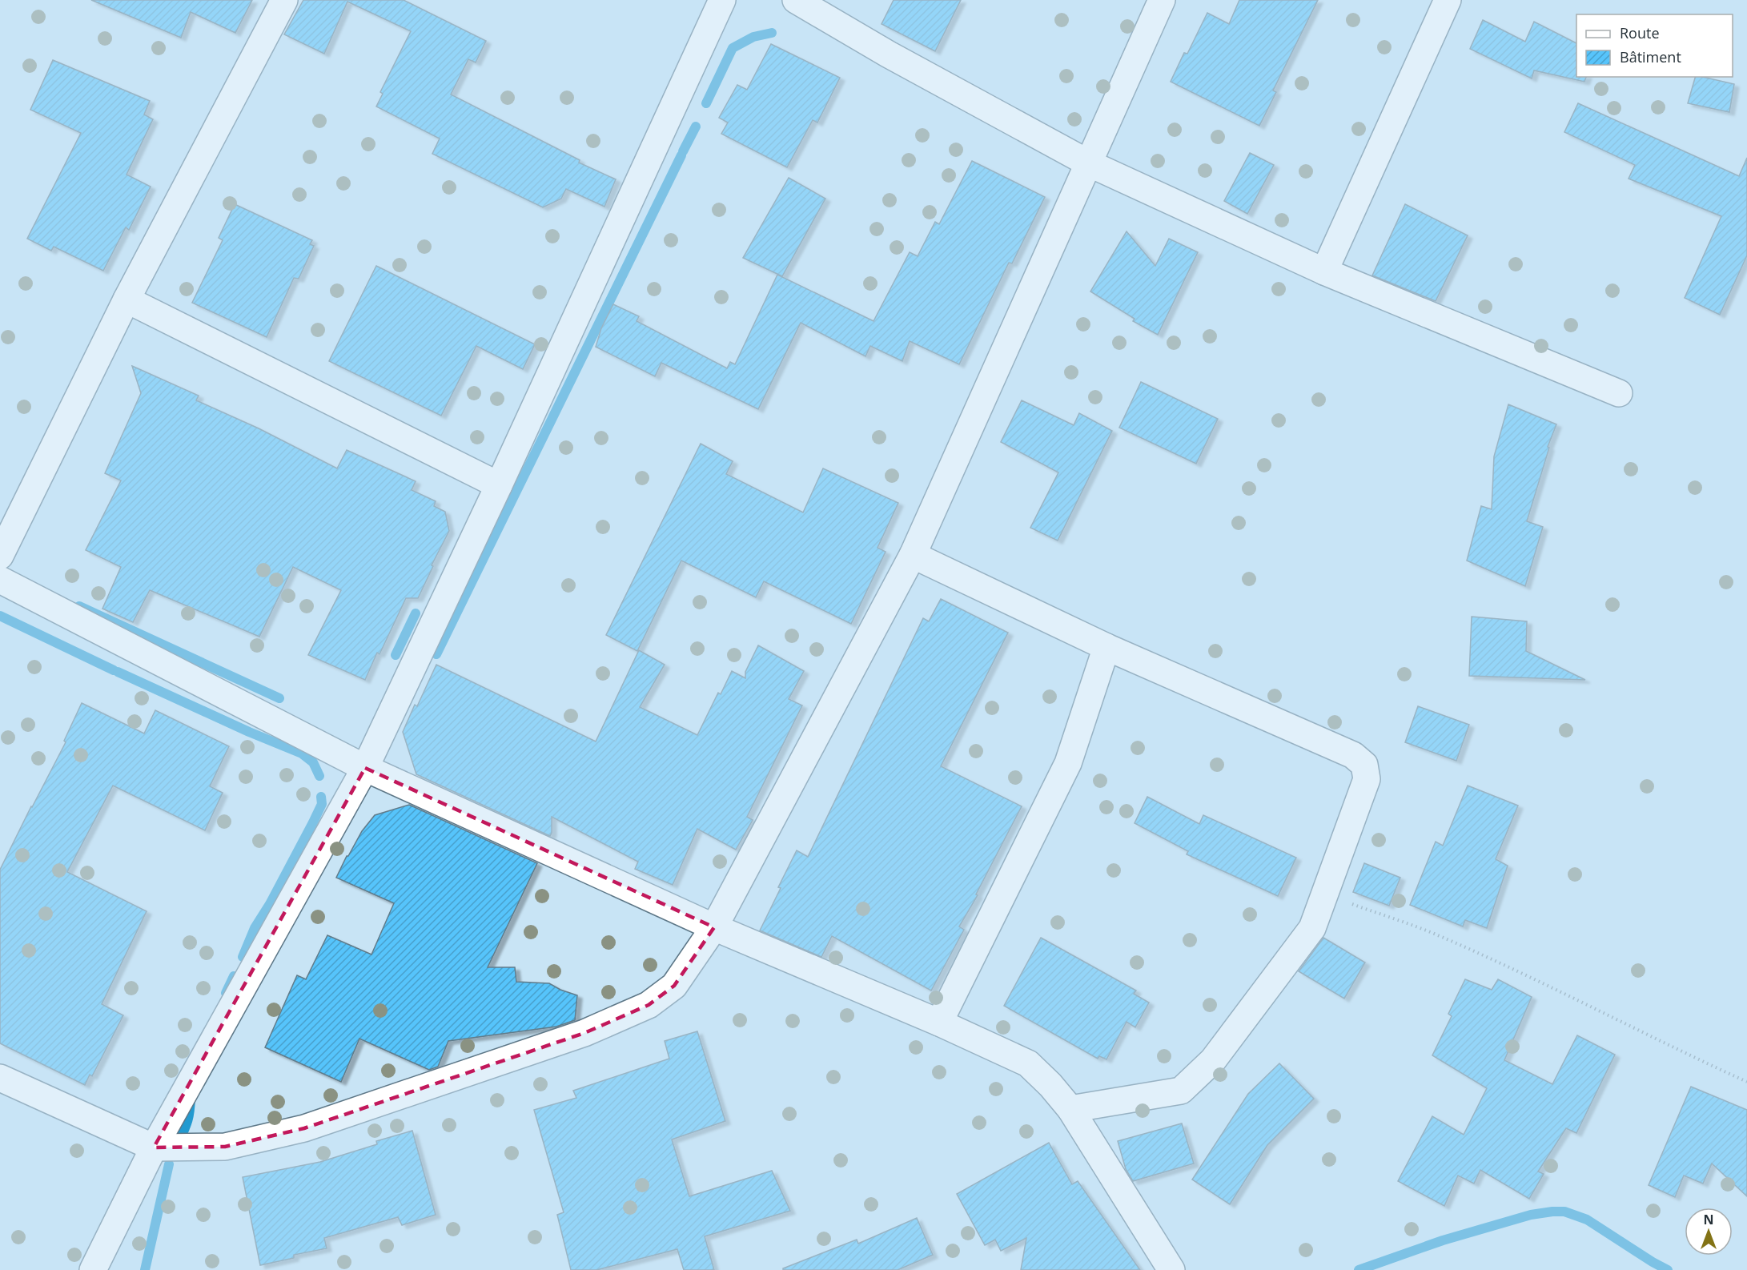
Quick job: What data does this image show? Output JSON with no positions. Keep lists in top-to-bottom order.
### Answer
{
  "legend": ["Route", "Bâtiment"],
  "north": "top"
}
